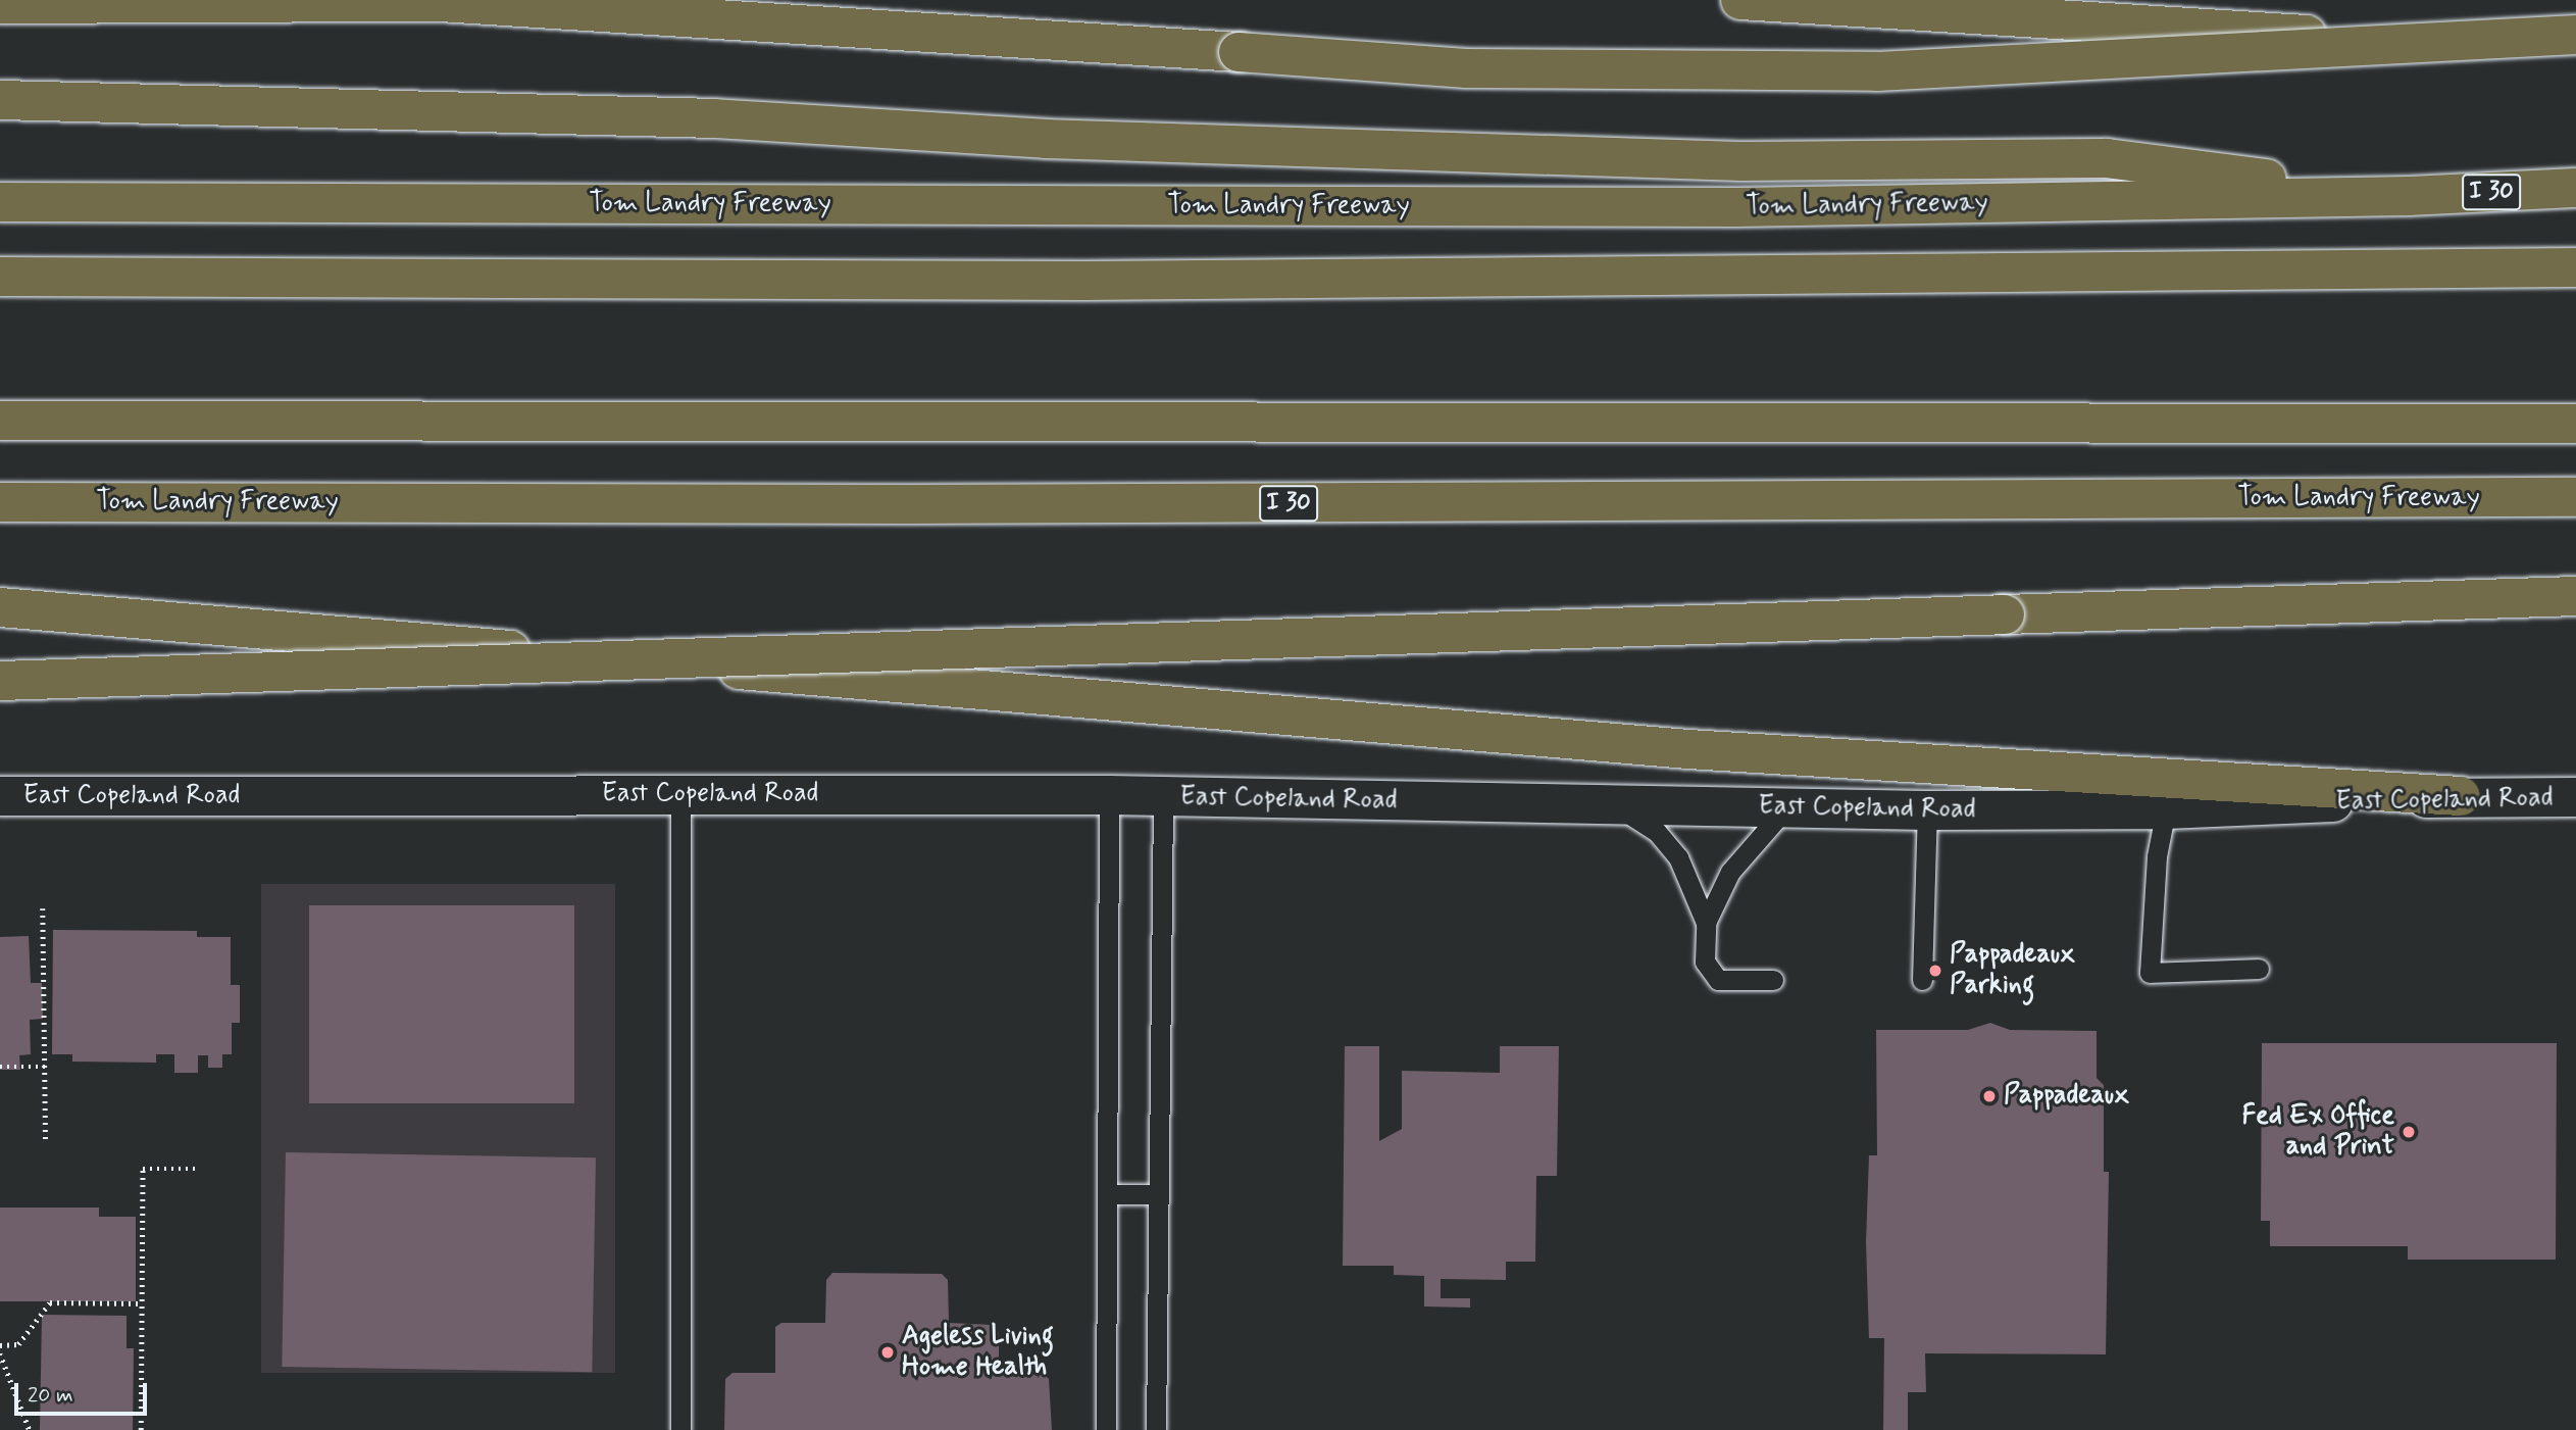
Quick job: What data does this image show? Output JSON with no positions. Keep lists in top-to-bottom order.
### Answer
{
  "streets": {
    "highway": ["I 30", "Tom Landry Freeway"],
    "main road": ["East Copeland Road"]
  },
  "places": [
    "Pappadeaux Parking",
    "Pappadeaux",
    "Fed Ex Office and Print",
    "Ageless Living Home Health"
  ],
  "scale_bar": "20 m"
}
